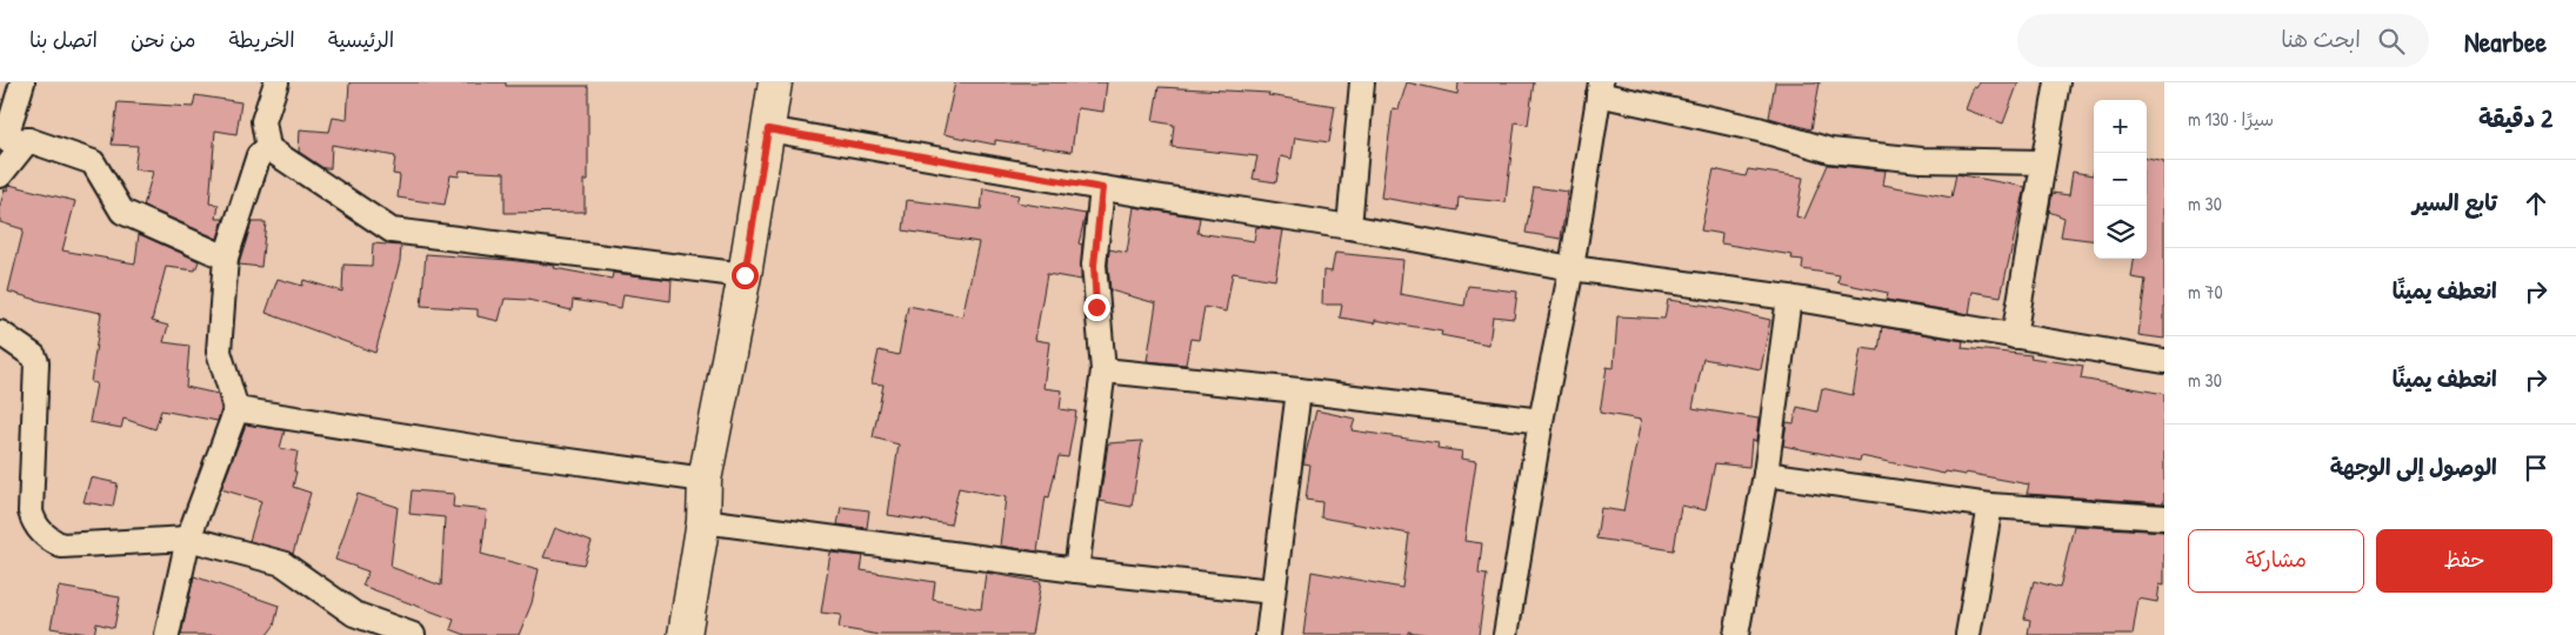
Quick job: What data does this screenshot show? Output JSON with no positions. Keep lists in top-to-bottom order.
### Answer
{
  "page": {
    "header": "Nearbee",
    "search": "ابحث هنا",
    "nav": [
      "الرئيسية",
      "الخريطة",
      "من نحن",
      "اتصل بنا"
    ],
    "heading": ["2 دقيقة", "سيرًا · 130 m"],
    "map_buttons": ["+", "−"],
    "list": [
      ["تابع السير", "30 m"],
      ["انعطف يمينًا", "70 m"],
      ["انعطف يمينًا", "30 m"],
      "الوصول إلى الوجهة"
    ],
    "buttons": ["حفظ", "مشاركة"]
  }
}
